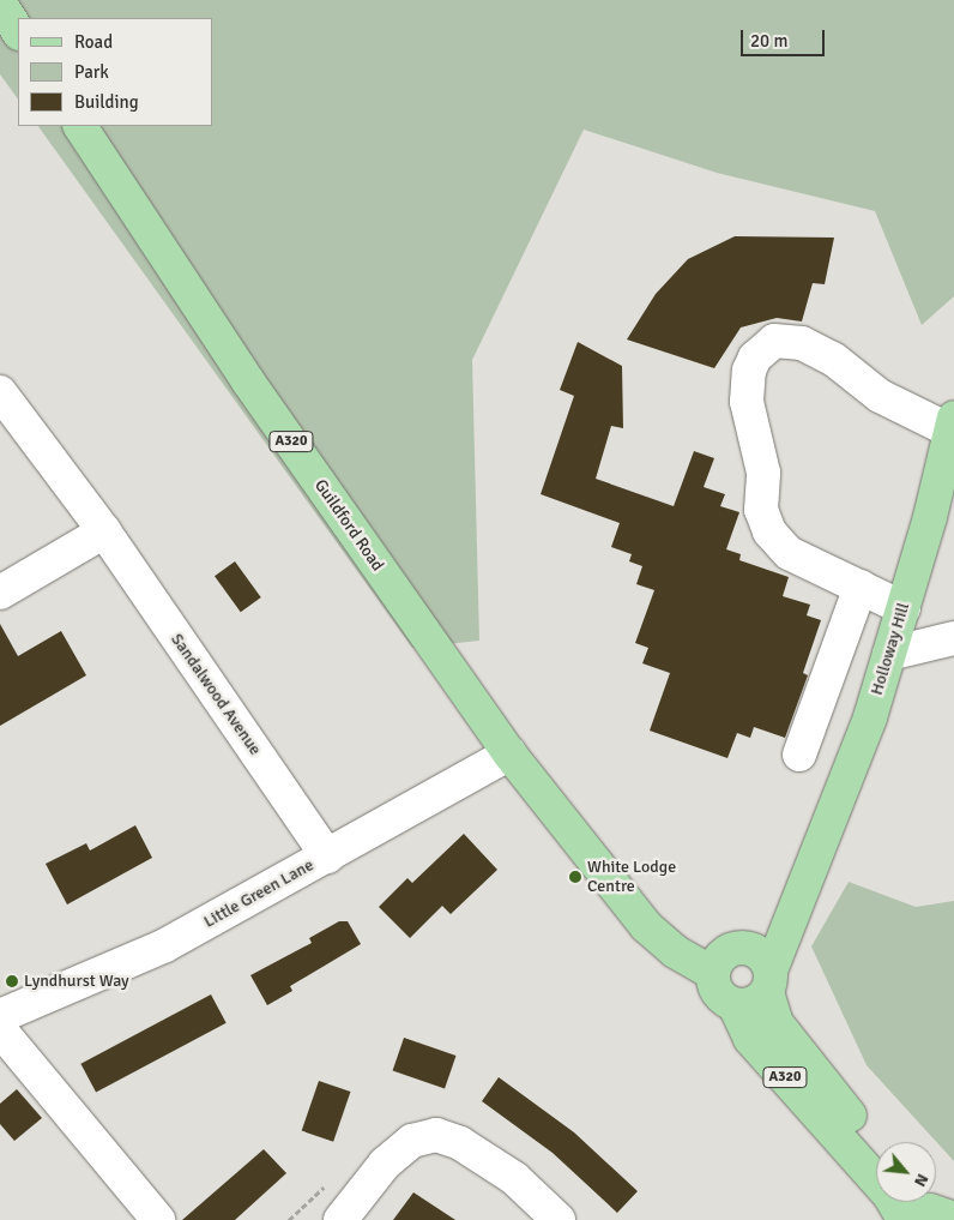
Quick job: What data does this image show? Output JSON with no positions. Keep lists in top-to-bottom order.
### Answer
{
  "streets": {
    "main road": ["A320", "Guildford Road", "Holloway Hill"],
    "street": ["Sandalwood Avenue", "Little Green Lane"]
  },
  "crossings": [
    ["A320", "Guildford Road"],
    ["A320", "Holloway Hill"],
    ["Guildford Road", "Holloway Hill"],
    ["Guildford Road", "Little Green Lane"],
    ["Sandalwood Avenue", "Little Green Lane"]
  ],
  "places": ["White Lodge Centre", "Lyndhurst Way"],
  "legend": ["Road", "Park", "Building"],
  "scale_bar": "20 m",
  "north": "bottom right"
}
